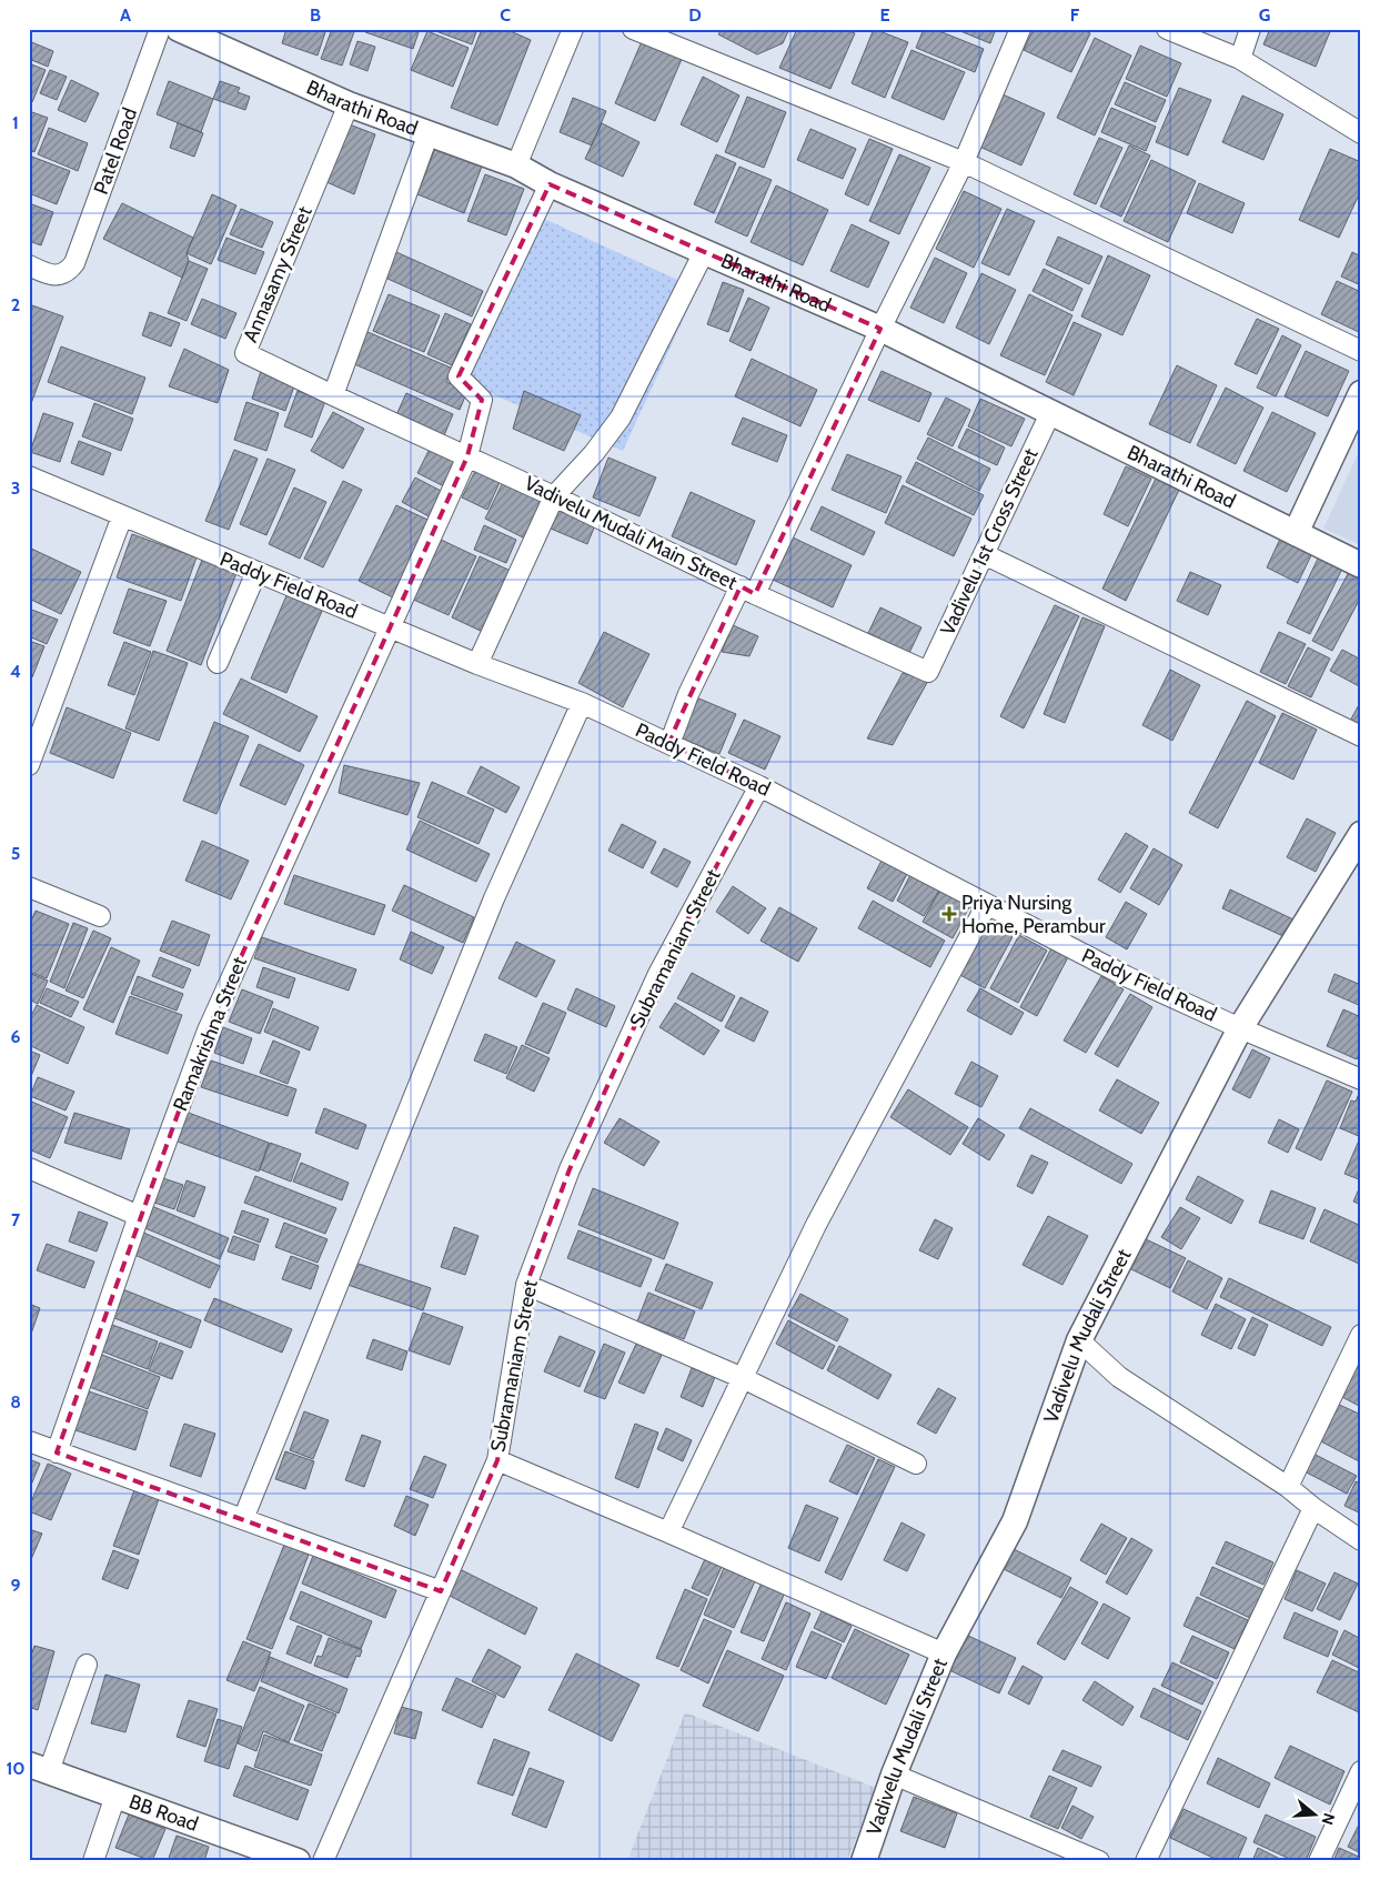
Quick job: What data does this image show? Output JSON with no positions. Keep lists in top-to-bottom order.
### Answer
{
  "streets": {
    "street": [
      "Bharathi Road",
      "Patel Road",
      "Annasamy Street",
      "Vadivelu Mudali Main Street",
      "Vadivelu 1st Cross Street",
      "Paddy Field Road",
      "Subramaniam Street",
      "Ramakrishna Street",
      "Vadivelu Mudali Street",
      "BB Road"
    ]
  },
  "crossings": [
    ["Bharathi Road", "Annasamy Street"],
    ["Bharathi Road", "Vadivelu 1st Cross Street"],
    ["Bharathi Road", "Ramakrishna Street"],
    ["Annasamy Street", "Vadivelu Mudali Main Street"],
    ["Vadivelu Mudali Main Street", "Vadivelu 1st Cross Street"],
    ["Vadivelu Mudali Main Street", "Ramakrishna Street"],
    ["Paddy Field Road", "Subramaniam Street"],
    ["Paddy Field Road", "Ramakrishna Street"],
    ["Paddy Field Road", "Vadivelu Mudali Street"]
  ],
  "places": {
    "health": ["Priya Nursing Home, Perambur"]
  },
  "north": "right",
  "grid": {
    "columns": [
      "A",
      "B",
      "C",
      "D",
      "E",
      "F",
      "G"
    ],
    "rows": [
      "1",
      "2",
      "3",
      "4",
      "5",
      "6",
      "7",
      "8",
      "9",
      "10"
    ]
  }
}
